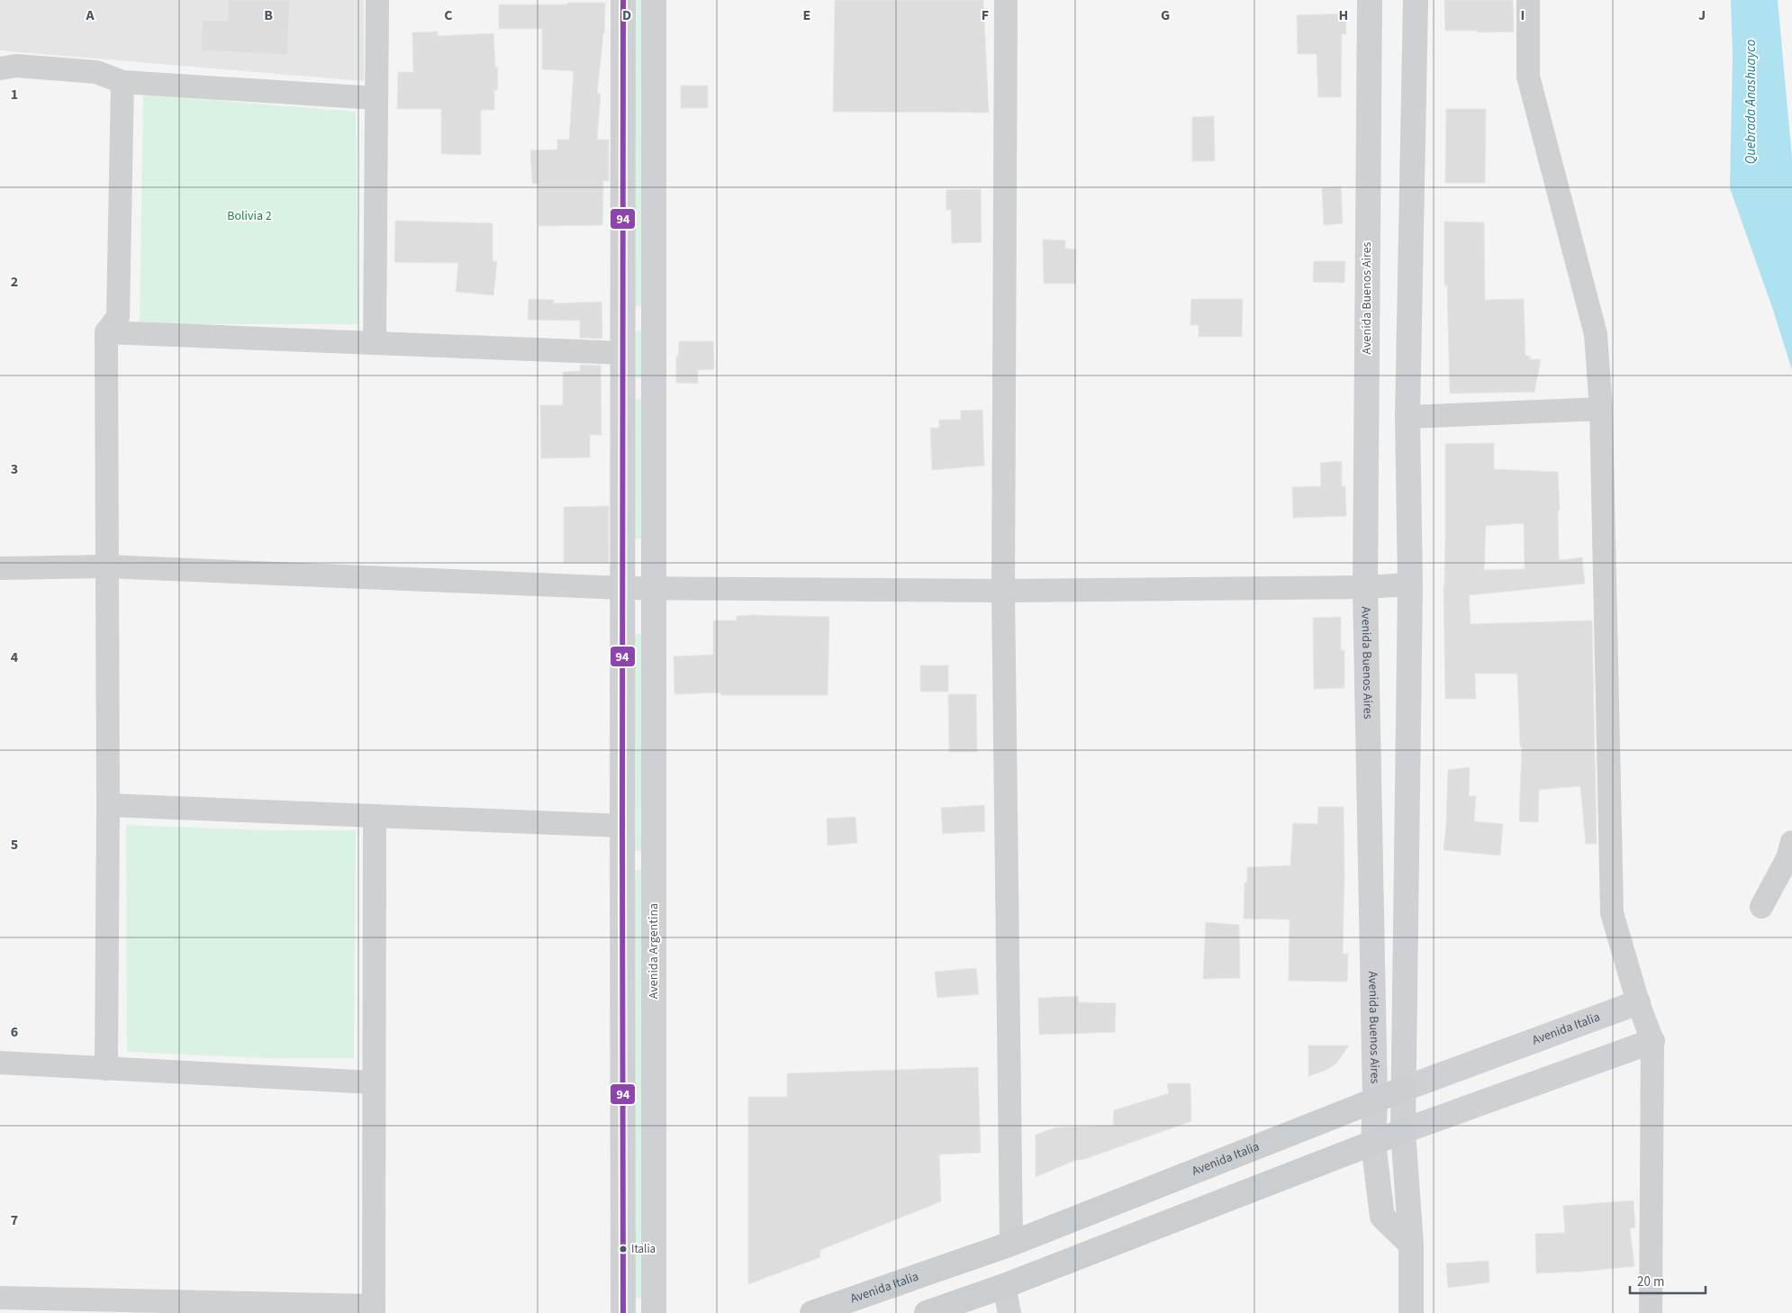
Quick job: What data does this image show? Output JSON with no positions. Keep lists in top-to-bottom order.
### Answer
{
  "streets": {
    "main road": ["Avenida Buenos Aires", "Avenida Argentina", "Avenida Italia"]
  },
  "crossings": [
    ["Avenida Buenos Aires", "Avenida Italia"]
  ],
  "water": ["Quebrada Anashuayco"],
  "parks": ["Bolivia 2"],
  "places": ["Italia"],
  "lines": ["transit line 94"],
  "scale_bar": "20 m",
  "grid": {
    "columns": [
      "A",
      "B",
      "C",
      "D",
      "E",
      "F",
      "G",
      "H",
      "I",
      "J"
    ],
    "rows": [
      "1",
      "2",
      "3",
      "4",
      "5",
      "6",
      "7"
    ]
  }
}
